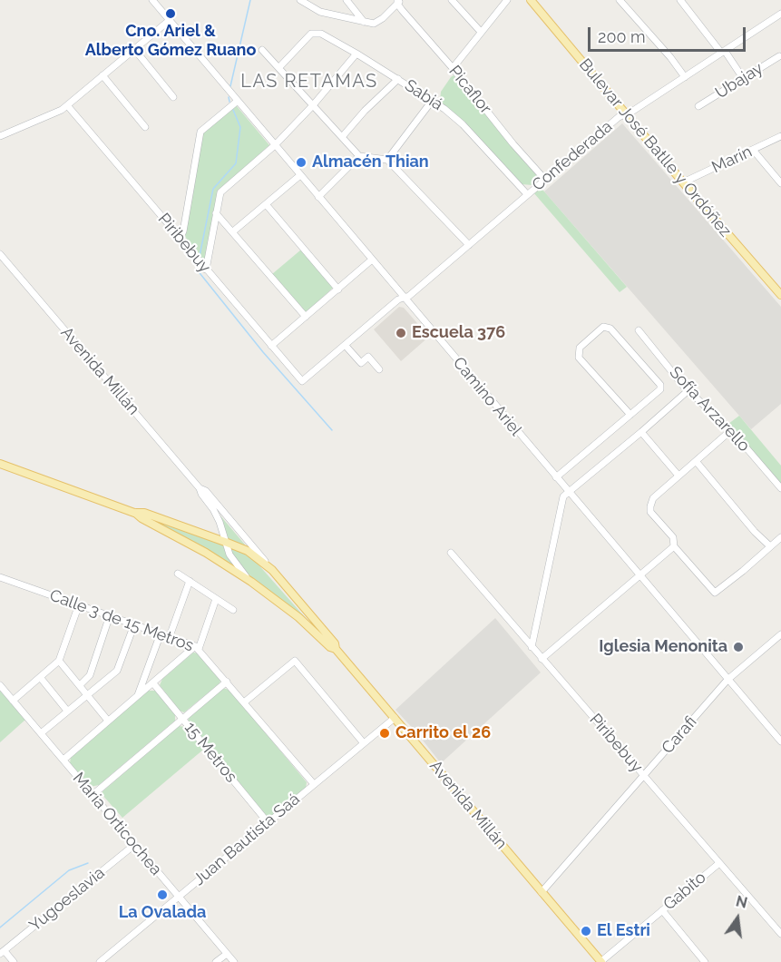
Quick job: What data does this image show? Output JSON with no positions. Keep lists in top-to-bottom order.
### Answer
{
  "streets": {
    "main road": ["Bulevar José Batlle y Ordóñez", "Avenida Millán"],
    "street": [
      "Ubajay",
      "Picaflor",
      "Sabiá",
      "Confederada",
      "Marín",
      "Piribebuy",
      "Camino Ariel",
      "Sofía Arzarello",
      "Calle 3 de 15 Metros",
      "Carafi",
      "15 Metros",
      "María Orticochea",
      "Juan Bautista Saá",
      "Gabito",
      "Yugoeslavia"
    ]
  },
  "crossings": [
    ["Picaflor", "Confederada"],
    ["Sabiá", "Confederada"],
    ["Bulevar José Batlle y Ordóñez", "Confederada"],
    ["Bulevar José Batlle y Ordóñez", "Marín"],
    ["Confederada", "Piribebuy"],
    ["Confederada", "Camino Ariel"],
    ["Piribebuy", "Carafi"],
    ["Piribebuy", "Gabito"],
    ["Avenida Millán", "Carafi"],
    ["Avenida Millán", "Juan Bautista Saá"],
    ["Avenida Millán", "Gabito"],
    ["Camino Ariel", "Carafi"],
    ["Calle 3 de 15 Metros", "Juan Bautista Saá"],
    ["15 Metros", "Juan Bautista Saá"],
    ["María Orticochea", "Juan Bautista Saá"],
    ["María Orticochea", "Yugoeslavia"]
  ],
  "districts": ["LAS RETAMAS"],
  "places": [
    "Cno. Ariel & Alberto Gómez Ruano",
    "Almacén Thian",
    "Escuela 376",
    "Iglesia Menonita",
    "Carrito el 26",
    "La Ovalada",
    "El Estri"
  ],
  "scale_bar": "200 m",
  "north": "top"
}
